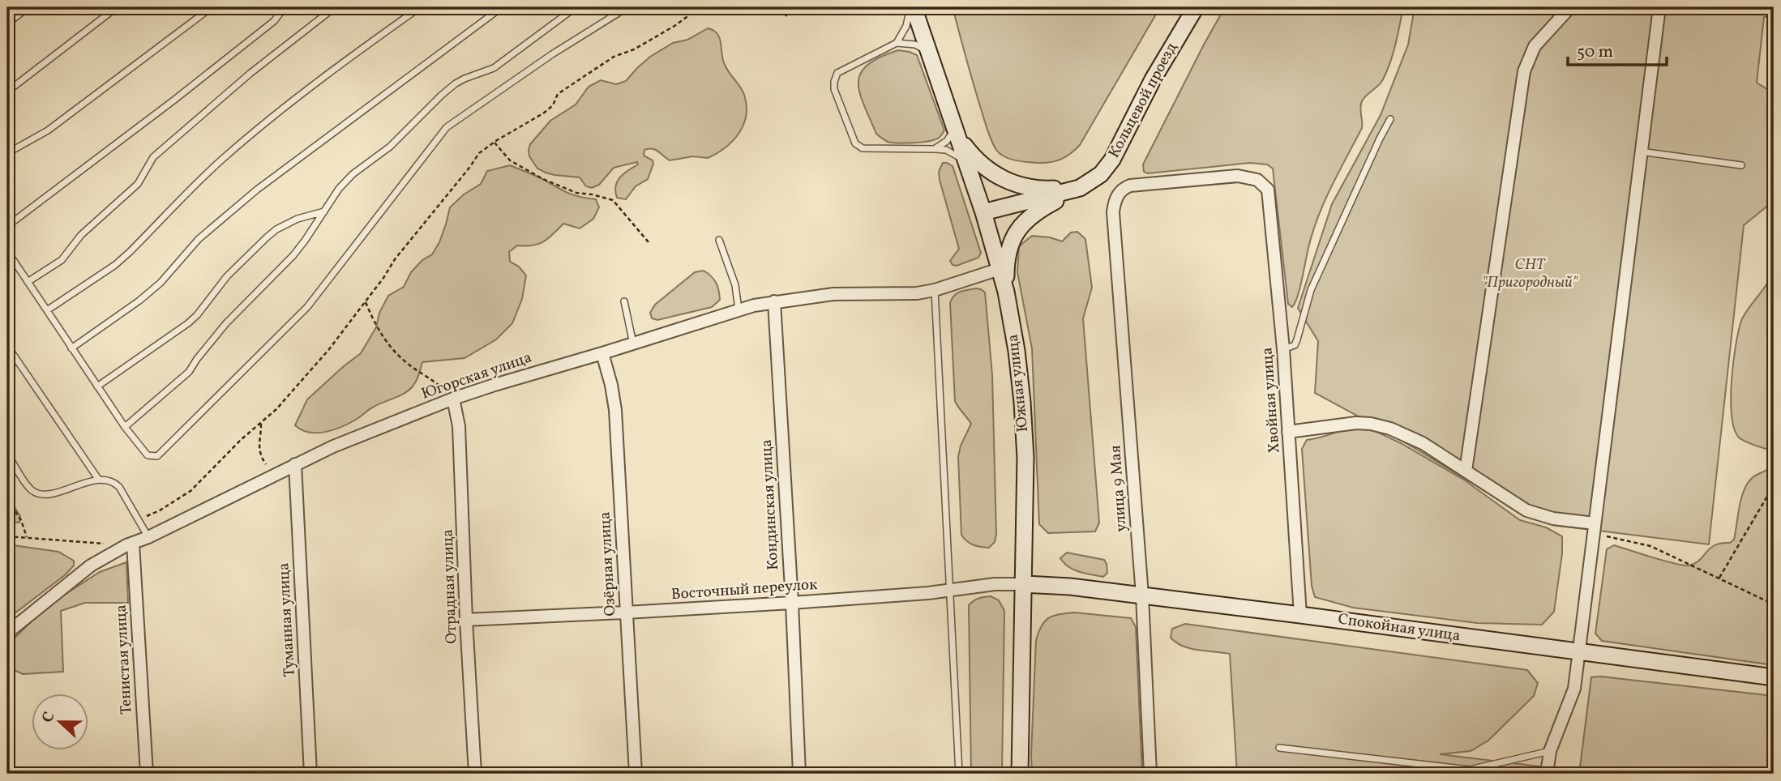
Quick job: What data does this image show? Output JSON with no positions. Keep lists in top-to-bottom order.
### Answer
{
  "streets": {
    "main road": ["Кольцевой проезд", "Южная улица", "Спокойная улица"],
    "street": [
      "Югорская улица",
      "Хвойная улица",
      "улица 9 Мая",
      "Кондинская улица",
      "Озёрная улица",
      "Отрадная улица",
      "Восточный переулок",
      "Туманная улица",
      "Тенистая улица"
    ]
  },
  "crossings": [
    ["Кольцевой проезд", "Южная улица"],
    ["Югорская улица", "Южная улица"],
    ["Югорская улица", "Кондинская улица"],
    ["Югорская улица", "Озёрная улица"],
    ["Югорская улица", "Отрадная улица"],
    ["Югорская улица", "Туманная улица"],
    ["Югорская улица", "Тенистая улица"],
    ["Южная улица", "Восточный переулок"],
    ["Южная улица", "Спокойная улица"],
    ["Хвойная улица", "улица 9 Мая"],
    ["Хвойная улица", "Спокойная улица"],
    ["улица 9 Мая", "Спокойная улица"],
    ["Кондинская улица", "Восточный переулок"],
    ["Озёрная улица", "Восточный переулок"],
    ["Отрадная улица", "Восточный переулок"],
    ["Восточный переулок", "Спокойная улица"]
  ],
  "parks": ["СНТ \"Пригородный\""],
  "scale_bar": "50 m",
  "north": "left"
}
